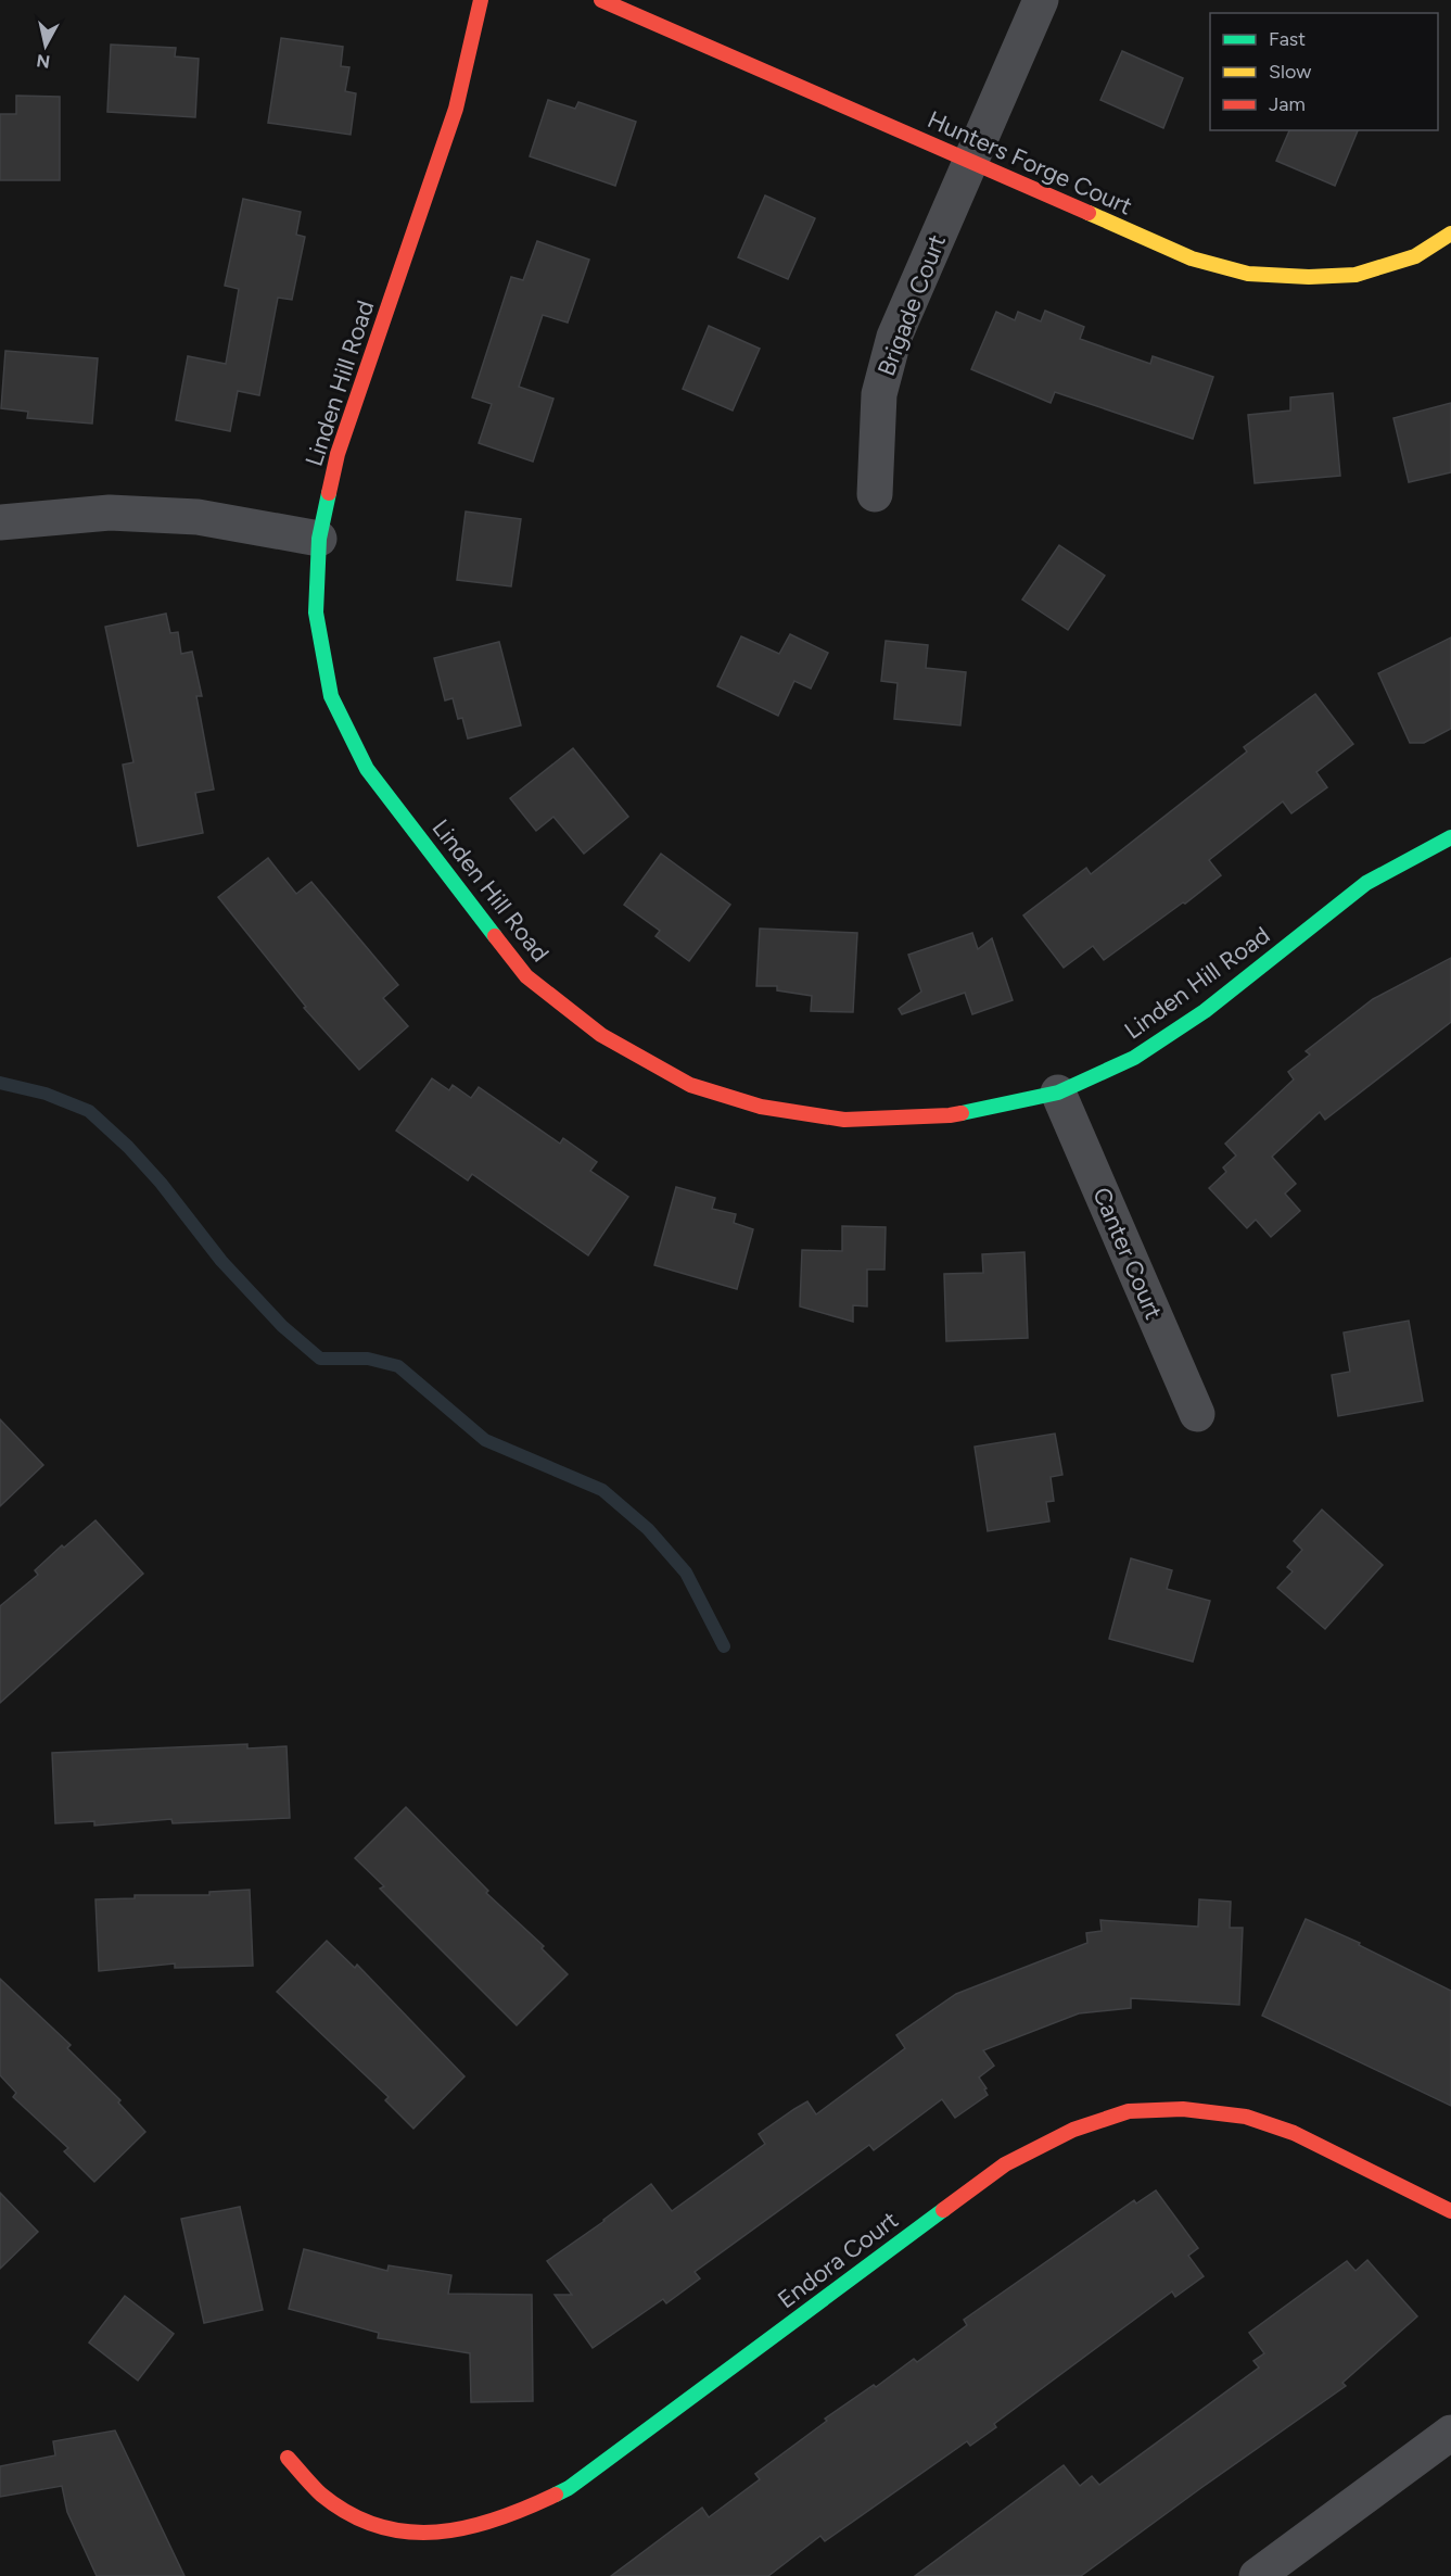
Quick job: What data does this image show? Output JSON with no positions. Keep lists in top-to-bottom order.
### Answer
{
  "streets": {
    "street": [
      "Hunters Forge Court",
      "Brigade Court",
      "Linden Hill Road",
      "Canter Court",
      "Endora Court"
    ]
  },
  "crossings": [
    ["Hunters Forge Court", "Brigade Court"],
    ["Linden Hill Road", "Canter Court"]
  ],
  "legend": ["Fast", "Slow", "Jam"],
  "north": "bottom"
}
